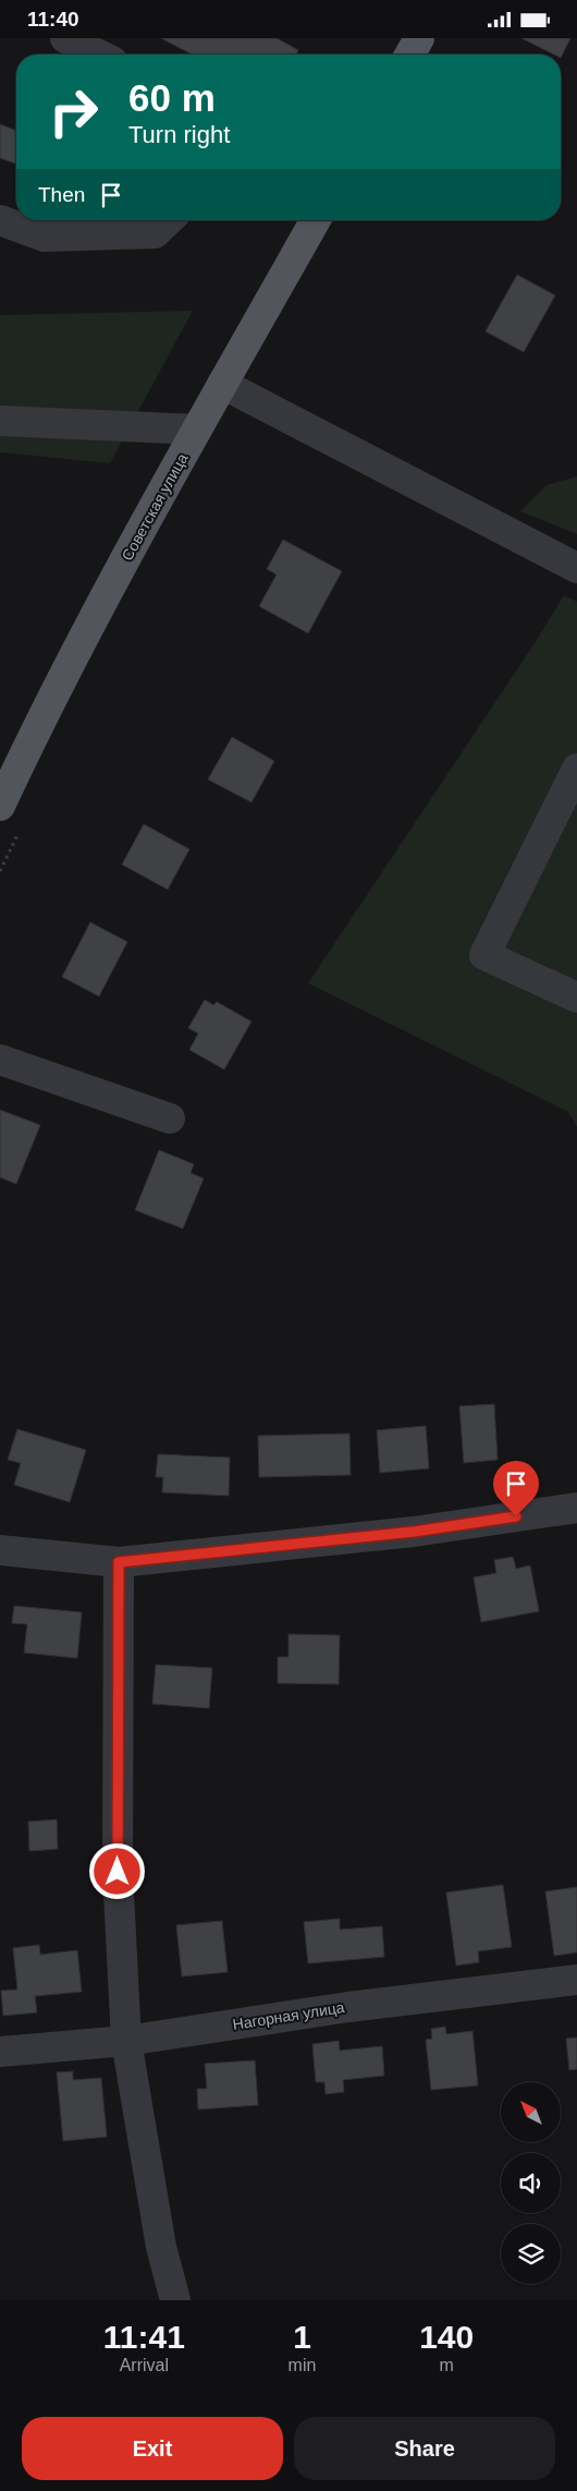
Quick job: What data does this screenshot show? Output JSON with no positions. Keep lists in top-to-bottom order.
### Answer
{
  "streets": {
    "main road": ["Советская улица"],
    "street": ["Нагорная улица"]
  },
  "north": "top left",
  "page": {
    "status": "11:40",
    "turn": ["60 m", "Turn right"],
    "then": "Then",
    "eta": [
      "11:41",
      "Arrival",
      "1",
      "min",
      "140",
      "m"
    ],
    "buttons": ["Exit", "Share"]
  }
}
